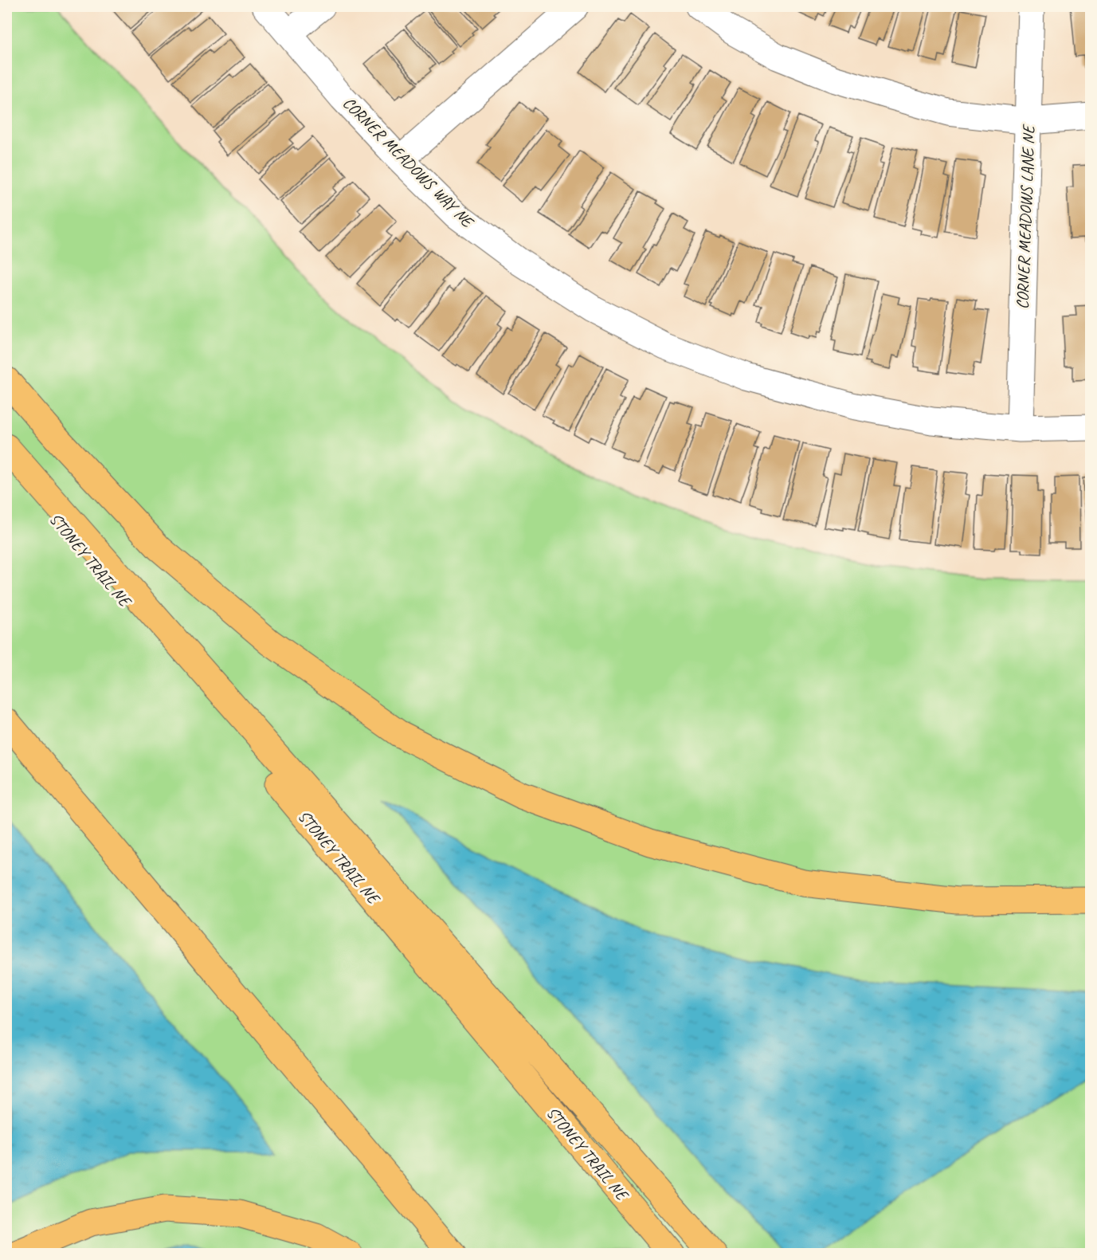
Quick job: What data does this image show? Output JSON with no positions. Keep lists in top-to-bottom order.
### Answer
{
  "streets": {
    "highway": ["STONEY TRAIL NE"],
    "street": ["CORNER MEADOWS WAY NE", "CORNER MEADOWS LANE NE"]
  },
  "crossings": [
    ["CORNER MEADOWS WAY NE", "CORNER MEADOWS LANE NE"]
  ]
}
